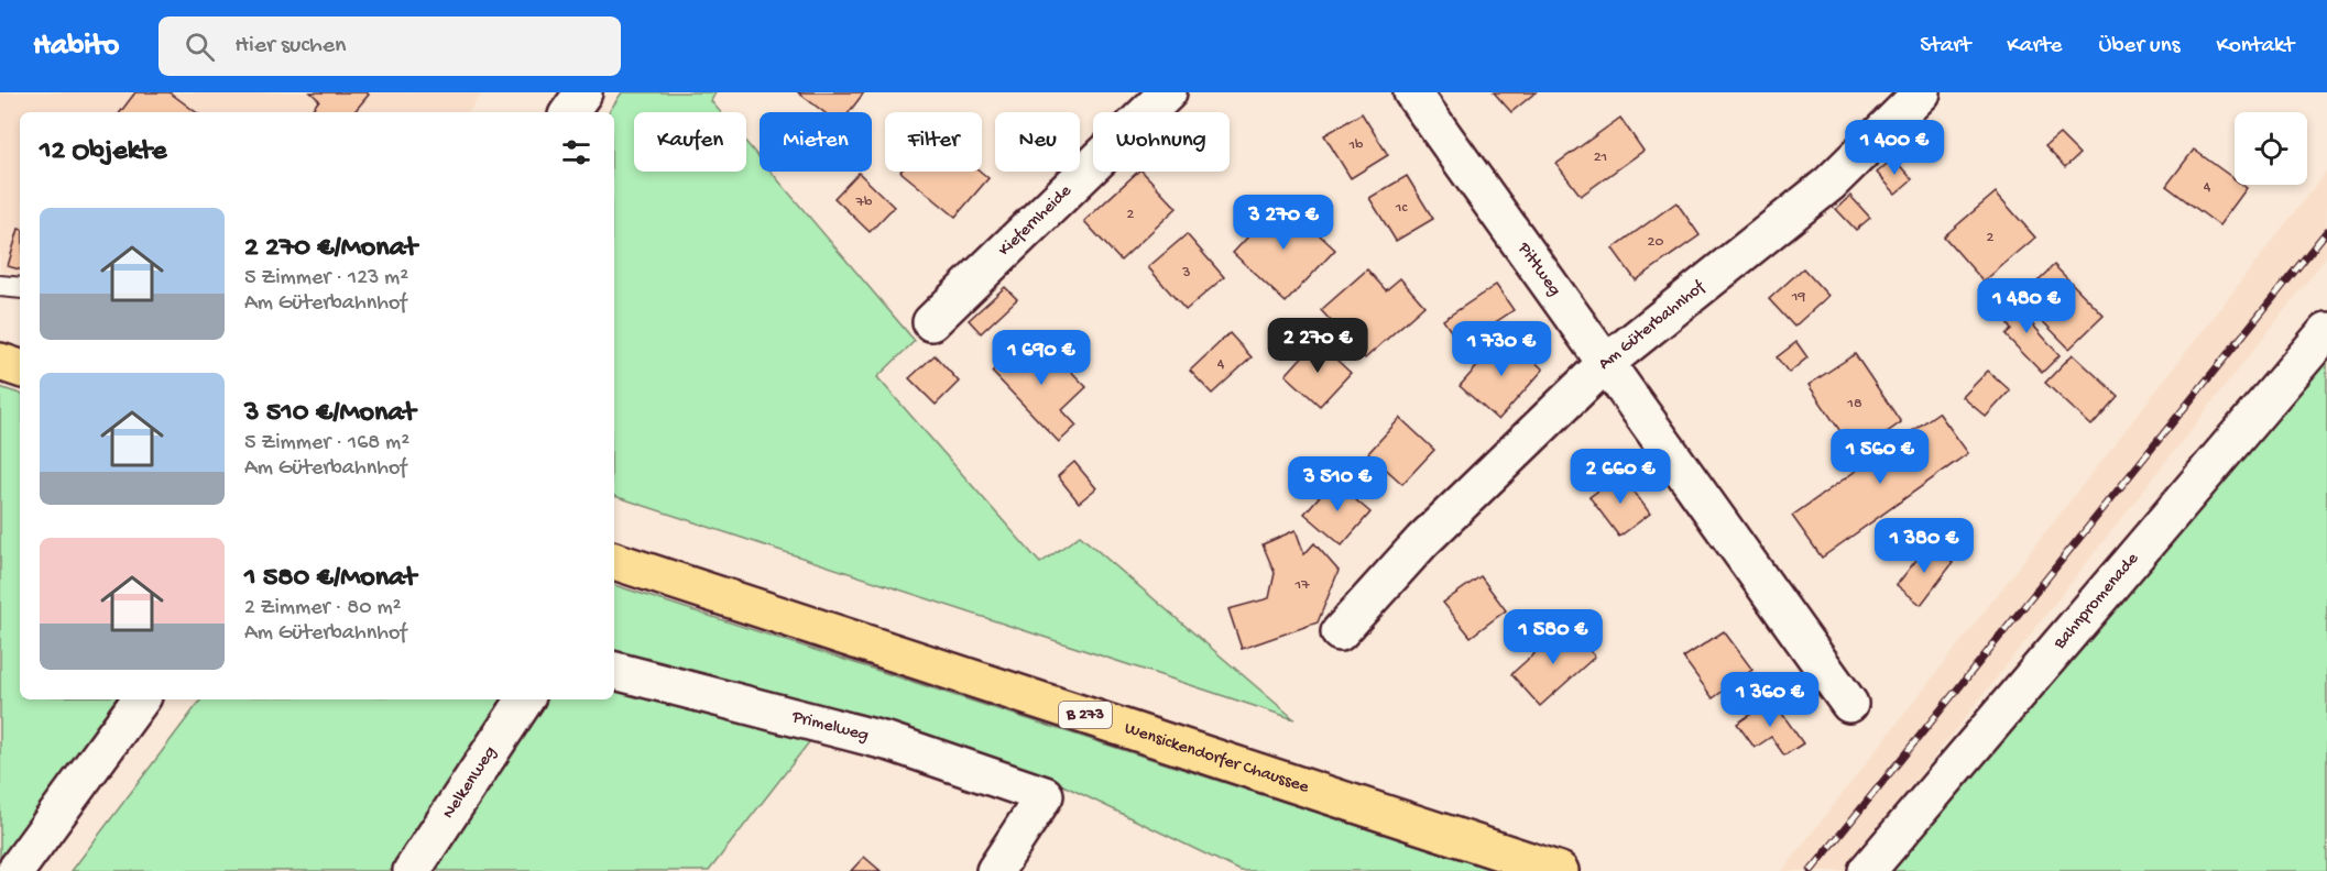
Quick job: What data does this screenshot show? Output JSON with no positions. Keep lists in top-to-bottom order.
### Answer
{
  "streets": {
    "main road": ["B 273", "Wensickendorfer Chaussee"],
    "street": [
      "Kiefernheide",
      "Pittweg",
      "Am Güterbahnhof",
      "Bahnpromenade",
      "Primelweg",
      "Nelkenweg"
    ]
  },
  "crossings": [
    ["Pittweg", "Am Güterbahnhof"]
  ],
  "house_numbers": [
    "1b",
    "21",
    "4",
    "7b",
    "1c",
    "2",
    "2",
    "20",
    "3",
    "19",
    "4",
    "18",
    "17"
  ],
  "page": {
    "header": "Habito",
    "search": "Hier suchen",
    "nav": [
      "Start",
      "Karte",
      "Über uns",
      "Kontakt"
    ],
    "chip": [
      "Kaufen",
      "Mieten",
      "Filter",
      "Neu",
      "Wohnung"
    ],
    "heading": "12 Objekte",
    "price": [
      "1 400 €",
      "3 270 €",
      "1 480 €",
      "2 270 €",
      "1 730 €",
      "1 690 €",
      "1 560 €",
      "2 660 €",
      "3 510 €",
      "1 380 €",
      "1 580 €",
      "1 360 €"
    ],
    "list": [
      {
        "name": "2 270 €/Monat",
        "note": "5 Zimmer · 123 m² · Am Güterbahnhof"
      },
      {
        "name": "3 510 €/Monat",
        "note": "5 Zimmer · 168 m² · Am Güterbahnhof"
      },
      {
        "name": "1 580 €/Monat",
        "note": "2 Zimmer · 80 m² · Am Güterbahnhof"
      }
    ]
  }
}
